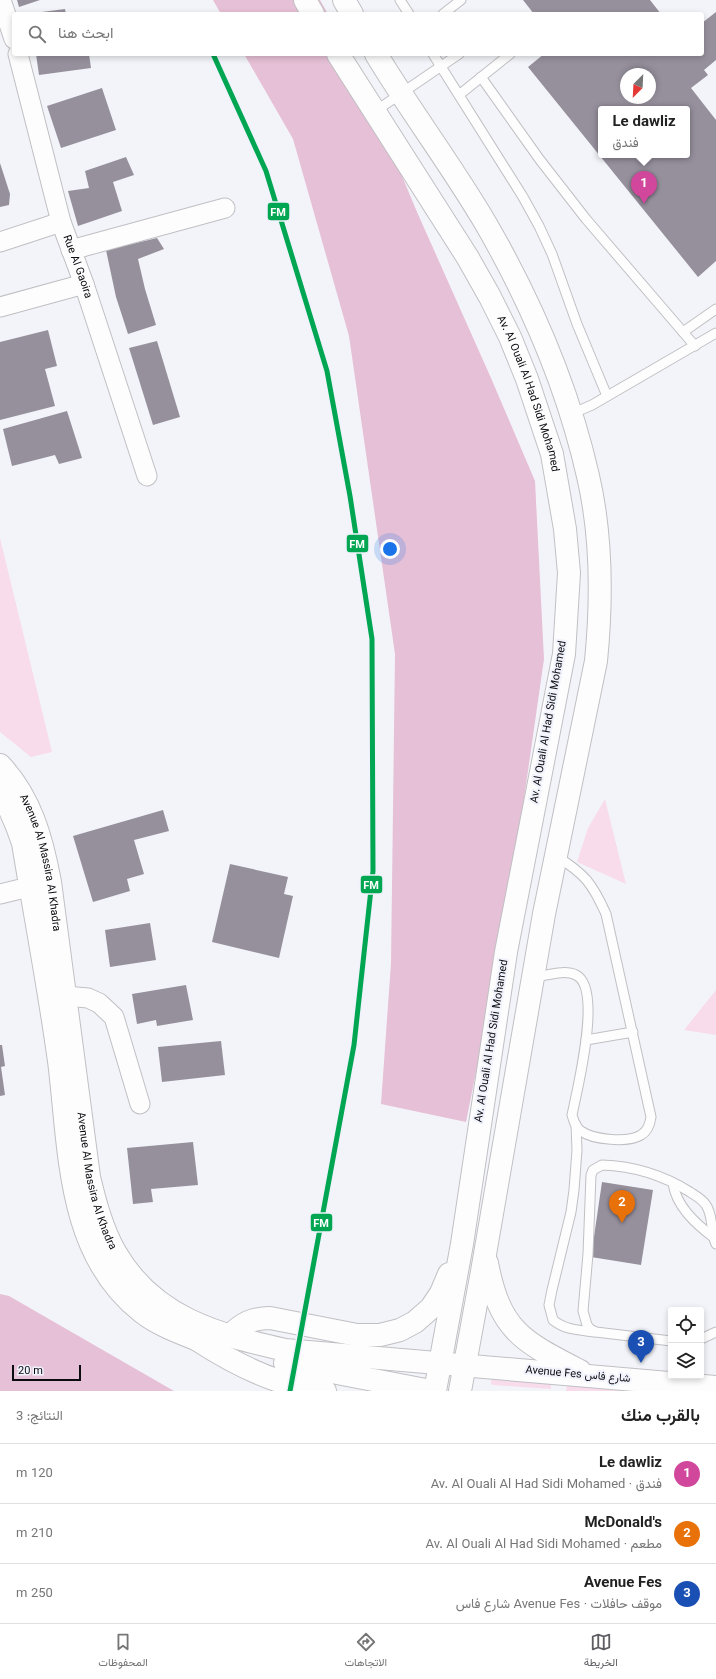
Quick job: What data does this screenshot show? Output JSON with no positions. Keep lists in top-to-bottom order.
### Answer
{
  "streets": {
    "street": [
      "Rue Al Gaoira",
      "Av. Al Ouali Al Had Sidi Mohamed",
      "Avenue Al Massira Al Khadra",
      "Avenue Fes شارع فاس"
    ]
  },
  "crossings": [
    ["Av. Al Ouali Al Had Sidi Mohamed", "Avenue Al Massira Al Khadra"],
    ["Av. Al Ouali Al Had Sidi Mohamed", "Avenue Fes شارع فاس"],
    ["Avenue Al Massira Al Khadra", "Avenue Fes شارع فاس"]
  ],
  "lines": ["transit line FM"],
  "scale_bar": "20 m",
  "north": "bottom left",
  "page": {
    "search": "ابحث هنا",
    "popup": ["Le dawliz", "فندق"],
    "pins": ["1", "2", "3"],
    "scale": "20 m",
    "heading": ["بالقرب منك", "النتائج: 3"],
    "list": [
      {
        "mark": "1",
        "name": "Le dawliz",
        "note": "فندق · Av. Al Ouali Al Had Sidi Mohamed",
        "value": "120 m"
      },
      {
        "mark": "2",
        "name": "McDonald's",
        "note": "مطعم · Av. Al Ouali Al Had Sidi Mohamed",
        "value": "210 m"
      },
      {
        "mark": "3",
        "name": "Avenue Fes",
        "note": "موقف حافلات · Avenue Fes شارع فاس",
        "value": "250 m"
      }
    ],
    "nav": ["الخريطة", "الاتجاهات", "المحفوظات"]
  }
}
